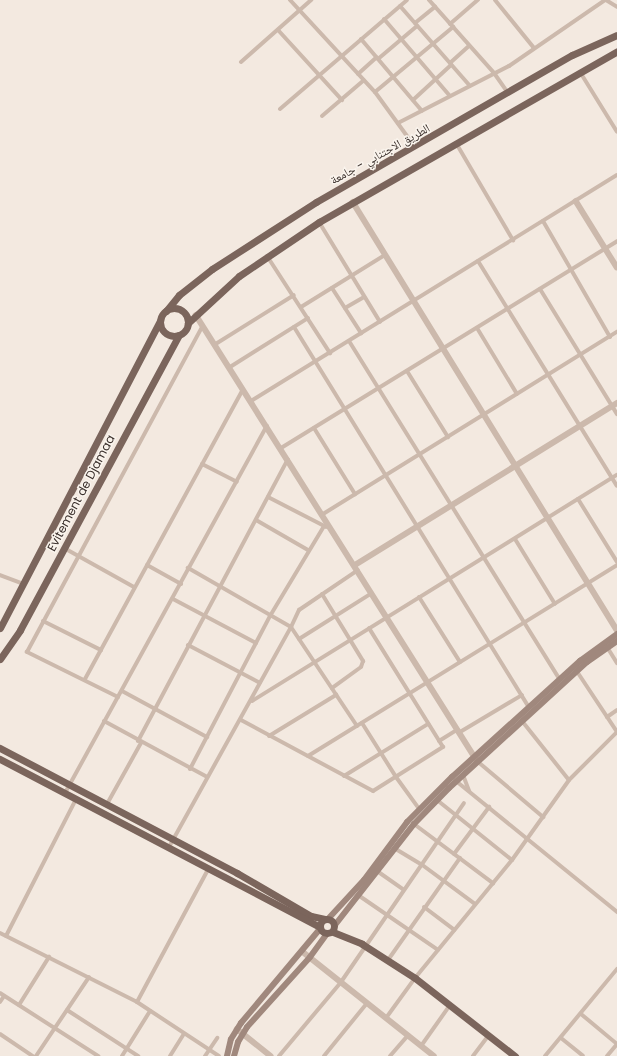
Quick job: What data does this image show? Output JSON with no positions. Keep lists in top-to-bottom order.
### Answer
{
  "streets": {
    "main road": ["الطريق الاجتنابي - جامعة", "Evitement de Djamaa"]
  },
  "crossings": [
    ["الطريق الاجتنابي - جامعة", "Evitement de Djamaa"]
  ]
}
